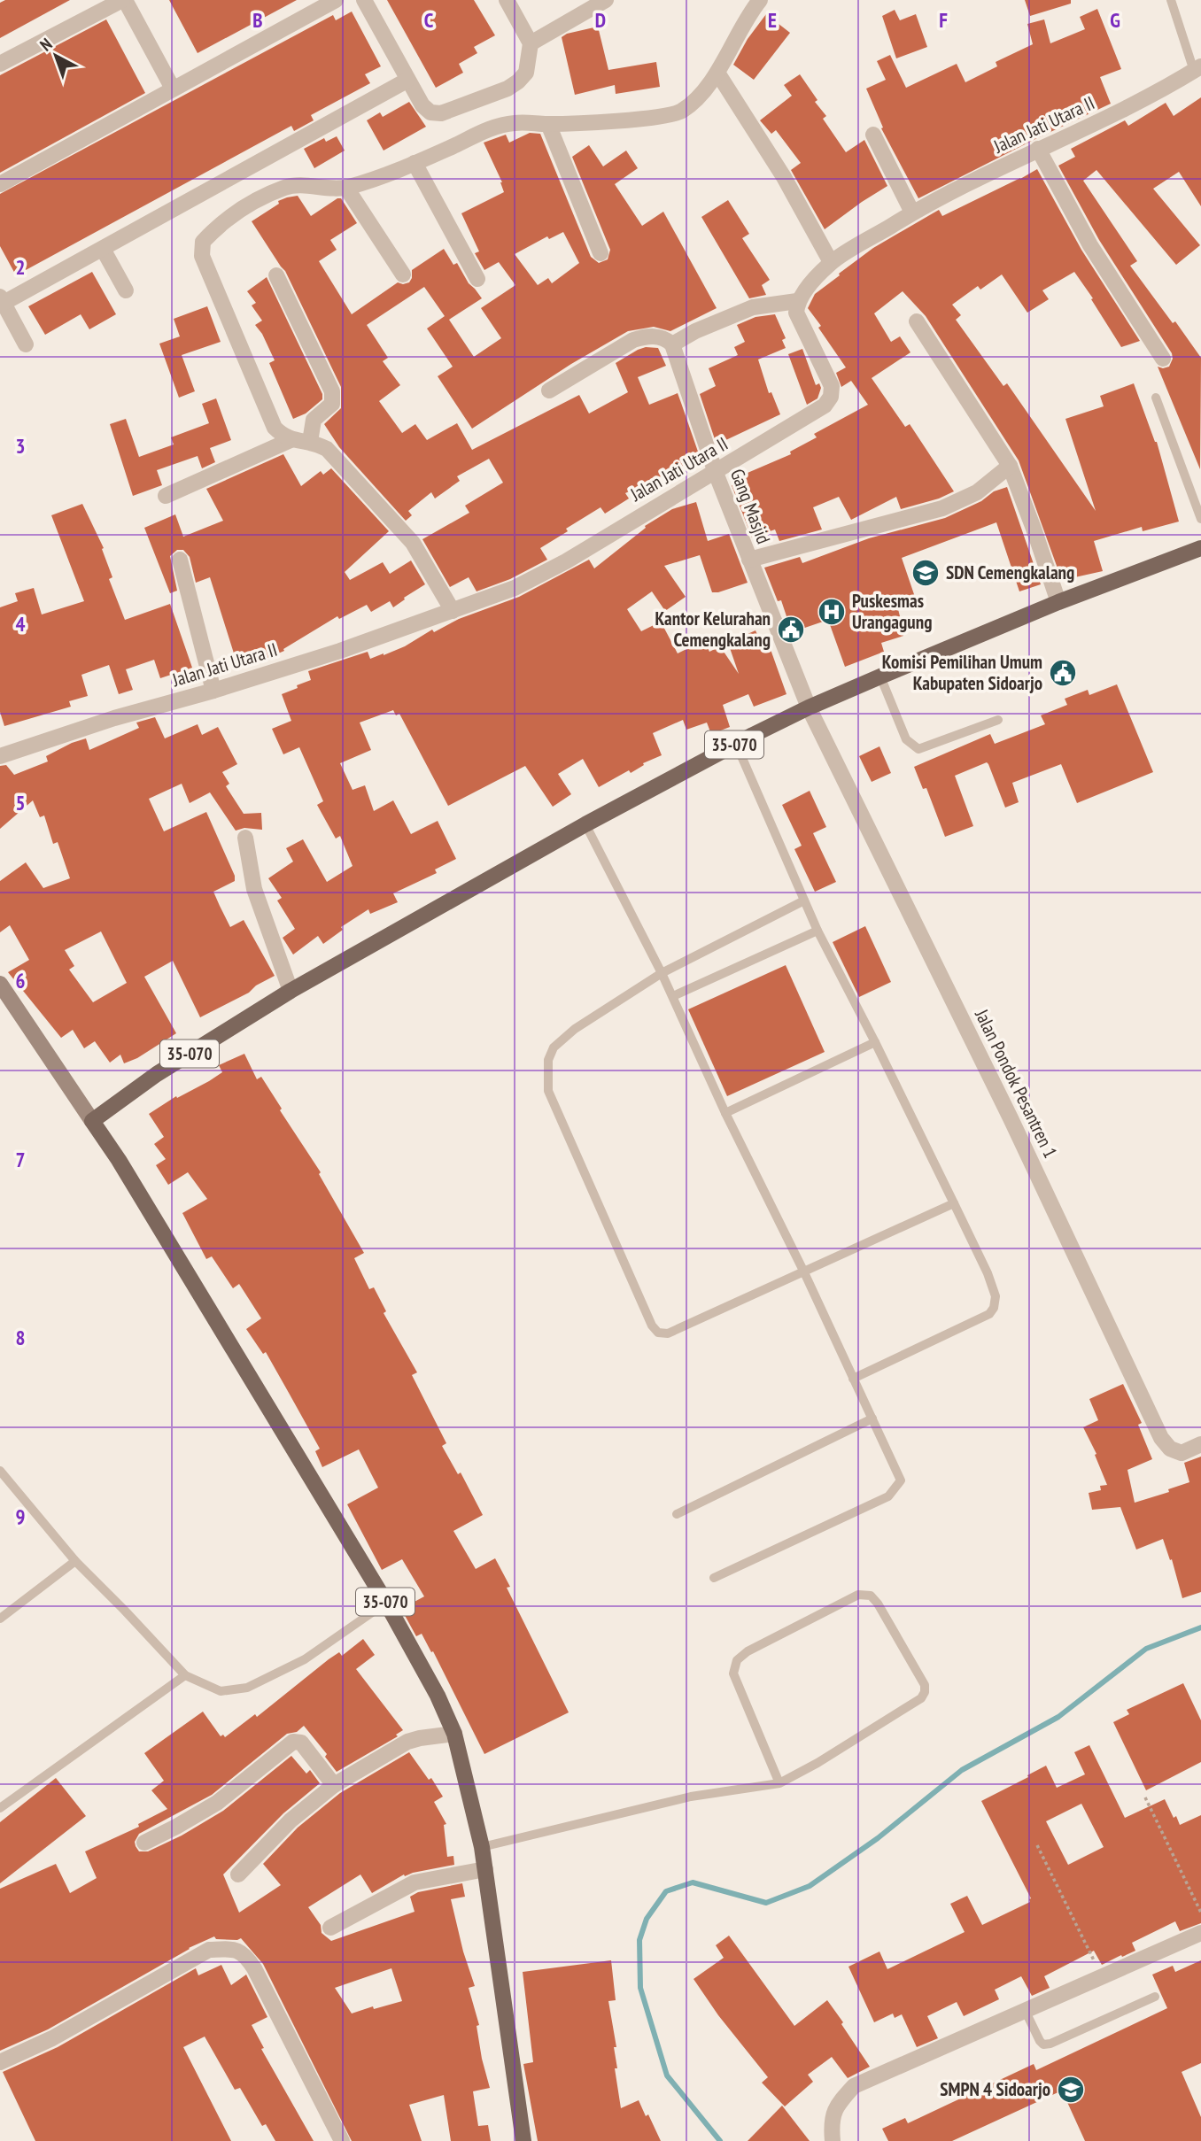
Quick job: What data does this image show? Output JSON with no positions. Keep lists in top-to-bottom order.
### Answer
{
  "streets": {
    "main road": ["35-070"],
    "street": ["Jalan Jati Utara II", "Gang Masjid", "Jalan Pondok Pesantren 1"]
  },
  "crossings": [
    ["Jalan Jati Utara II", "Gang Masjid"],
    ["Gang Masjid", "35-070"],
    ["Gang Masjid", "Jalan Pondok Pesantren 1"],
    ["35-070", "Jalan Pondok Pesantren 1"]
  ],
  "places": {
    "school or university": ["SDN Cemengkalang", "SMPN 4 Sidoarjo"],
    "hospital": ["Puskesmas Urangagung"],
    "public building": ["Kantor Kelurahan Cemengkalang", "Komisi Pemilihan Umum Kabupaten Sidoarjo"]
  },
  "north": "top left",
  "grid": {
    "columns": [
      "B",
      "C",
      "D",
      "E",
      "F",
      "G"
    ],
    "rows": [
      "2",
      "3",
      "4",
      "5",
      "6",
      "7",
      "8",
      "9"
    ]
  }
}
